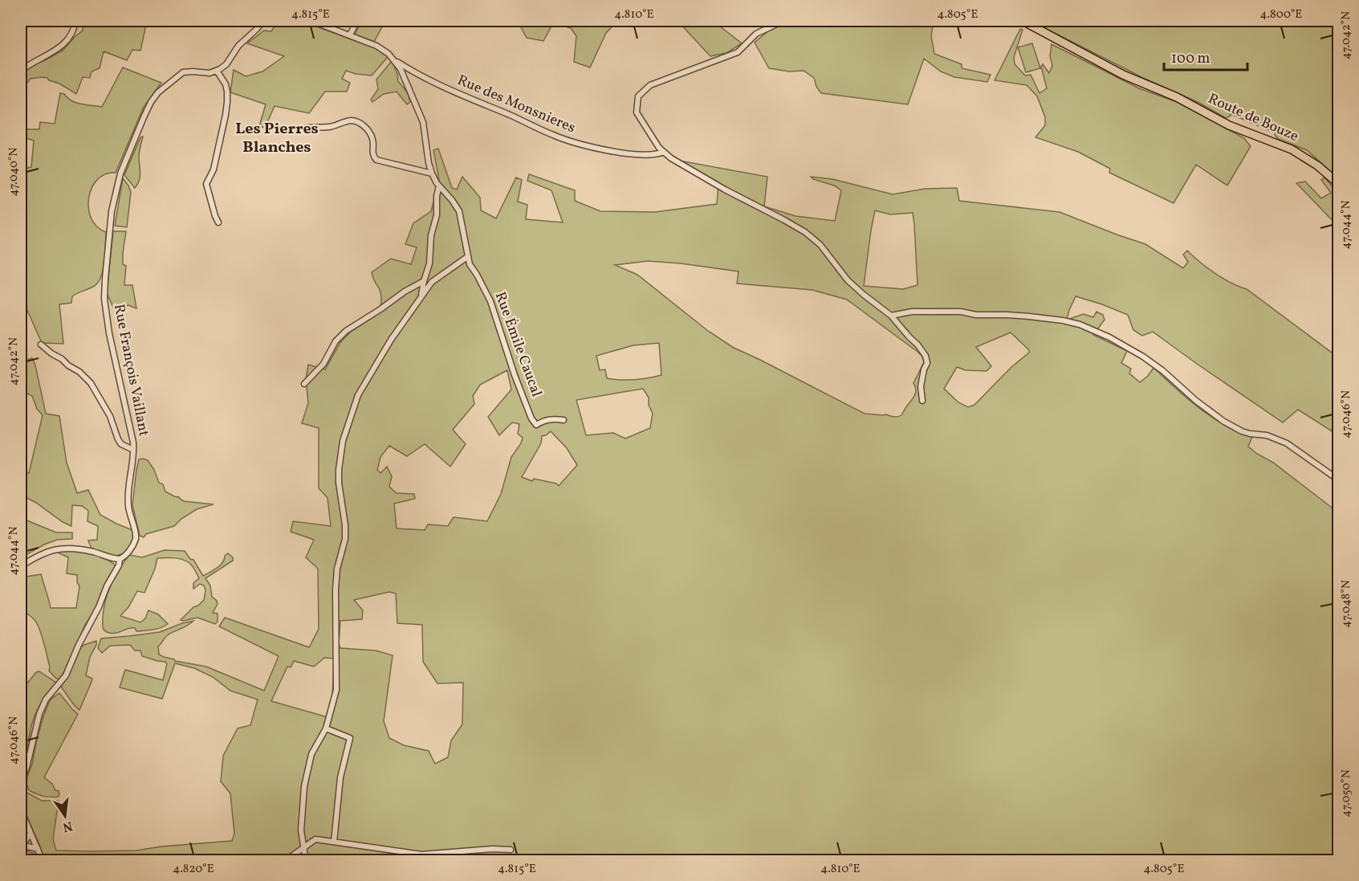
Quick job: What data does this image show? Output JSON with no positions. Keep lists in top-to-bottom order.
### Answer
{
  "streets": {
    "main road": ["Route de Bouze"],
    "street": ["Rue des Monsnieres", "Rue Émile Caucal", "Rue François Vaillant"]
  },
  "districts": ["Les Pierres Blanches"],
  "scale_bar": "100 m",
  "north": "bottom",
  "coordinates": [
    "4.815°E",
    "4.810°E",
    "4.805°E",
    "4.800°E",
    "47.042°N",
    "47.040°N",
    "47.044°N",
    "47.046°N",
    "47.048°N",
    "47.050°N",
    "4.820°E"
  ]
}
